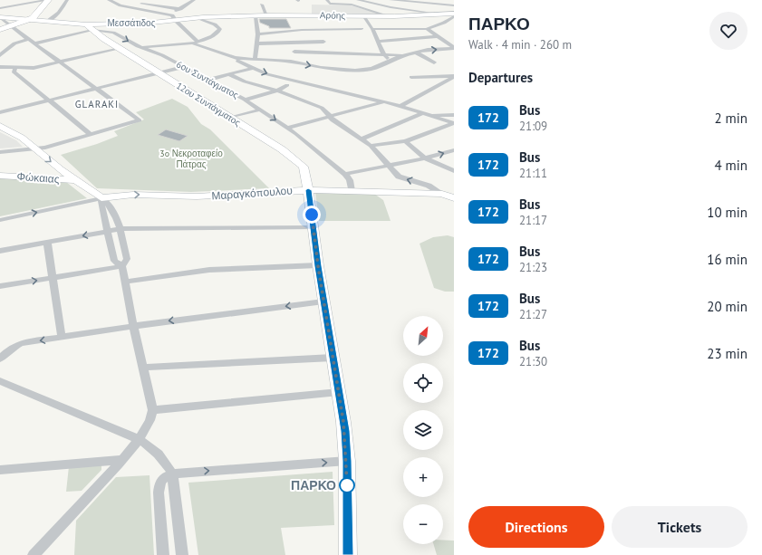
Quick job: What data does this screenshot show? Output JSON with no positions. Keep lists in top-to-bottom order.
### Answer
{
  "streets": {
    "street": [
      "Αρόης",
      "Μεσσάτιδος",
      "6ου Συντάγματος",
      "12ου Συντάγματος",
      "Φώκαιας",
      "Μαραγκόπουλου"
    ]
  },
  "crossings": [
    ["Αρόης", "Μεσσάτιδος"],
    ["Μεσσάτιδος", "6ου Συντάγματος"],
    ["Μεσσάτιδος", "12ου Συντάγματος"],
    ["6ου Συντάγματος", "12ου Συντάγματος"],
    ["12ου Συντάγματος", "Μαραγκόπουλου"]
  ],
  "districts": ["GLARAKI"],
  "parks": ["3o Νεκροταφείο Πάτρας"],
  "places": ["ΠΑΡΚΟ"],
  "lines": ["bus line 172"],
  "north": "top right",
  "page": {
    "heading": [
      ["ΠΑΡΚΟ", "Walk · 4 min · 260 m"],
      "Departures"
    ],
    "list": [
      {
        "mark": "172",
        "name": "Bus",
        "note": "21:09",
        "value": "2 min"
      },
      {
        "mark": "172",
        "name": "Bus",
        "note": "21:11",
        "value": "4 min"
      },
      {
        "mark": "172",
        "name": "Bus",
        "note": "21:17",
        "value": "10 min"
      },
      {
        "mark": "172",
        "name": "Bus",
        "note": "21:23",
        "value": "16 min"
      },
      {
        "mark": "172",
        "name": "Bus",
        "note": "21:27",
        "value": "20 min"
      },
      {
        "mark": "172",
        "name": "Bus",
        "note": "21:30",
        "value": "23 min"
      }
    ],
    "map_buttons": ["+", "−"],
    "buttons": ["Directions", "Tickets"]
  }
}
